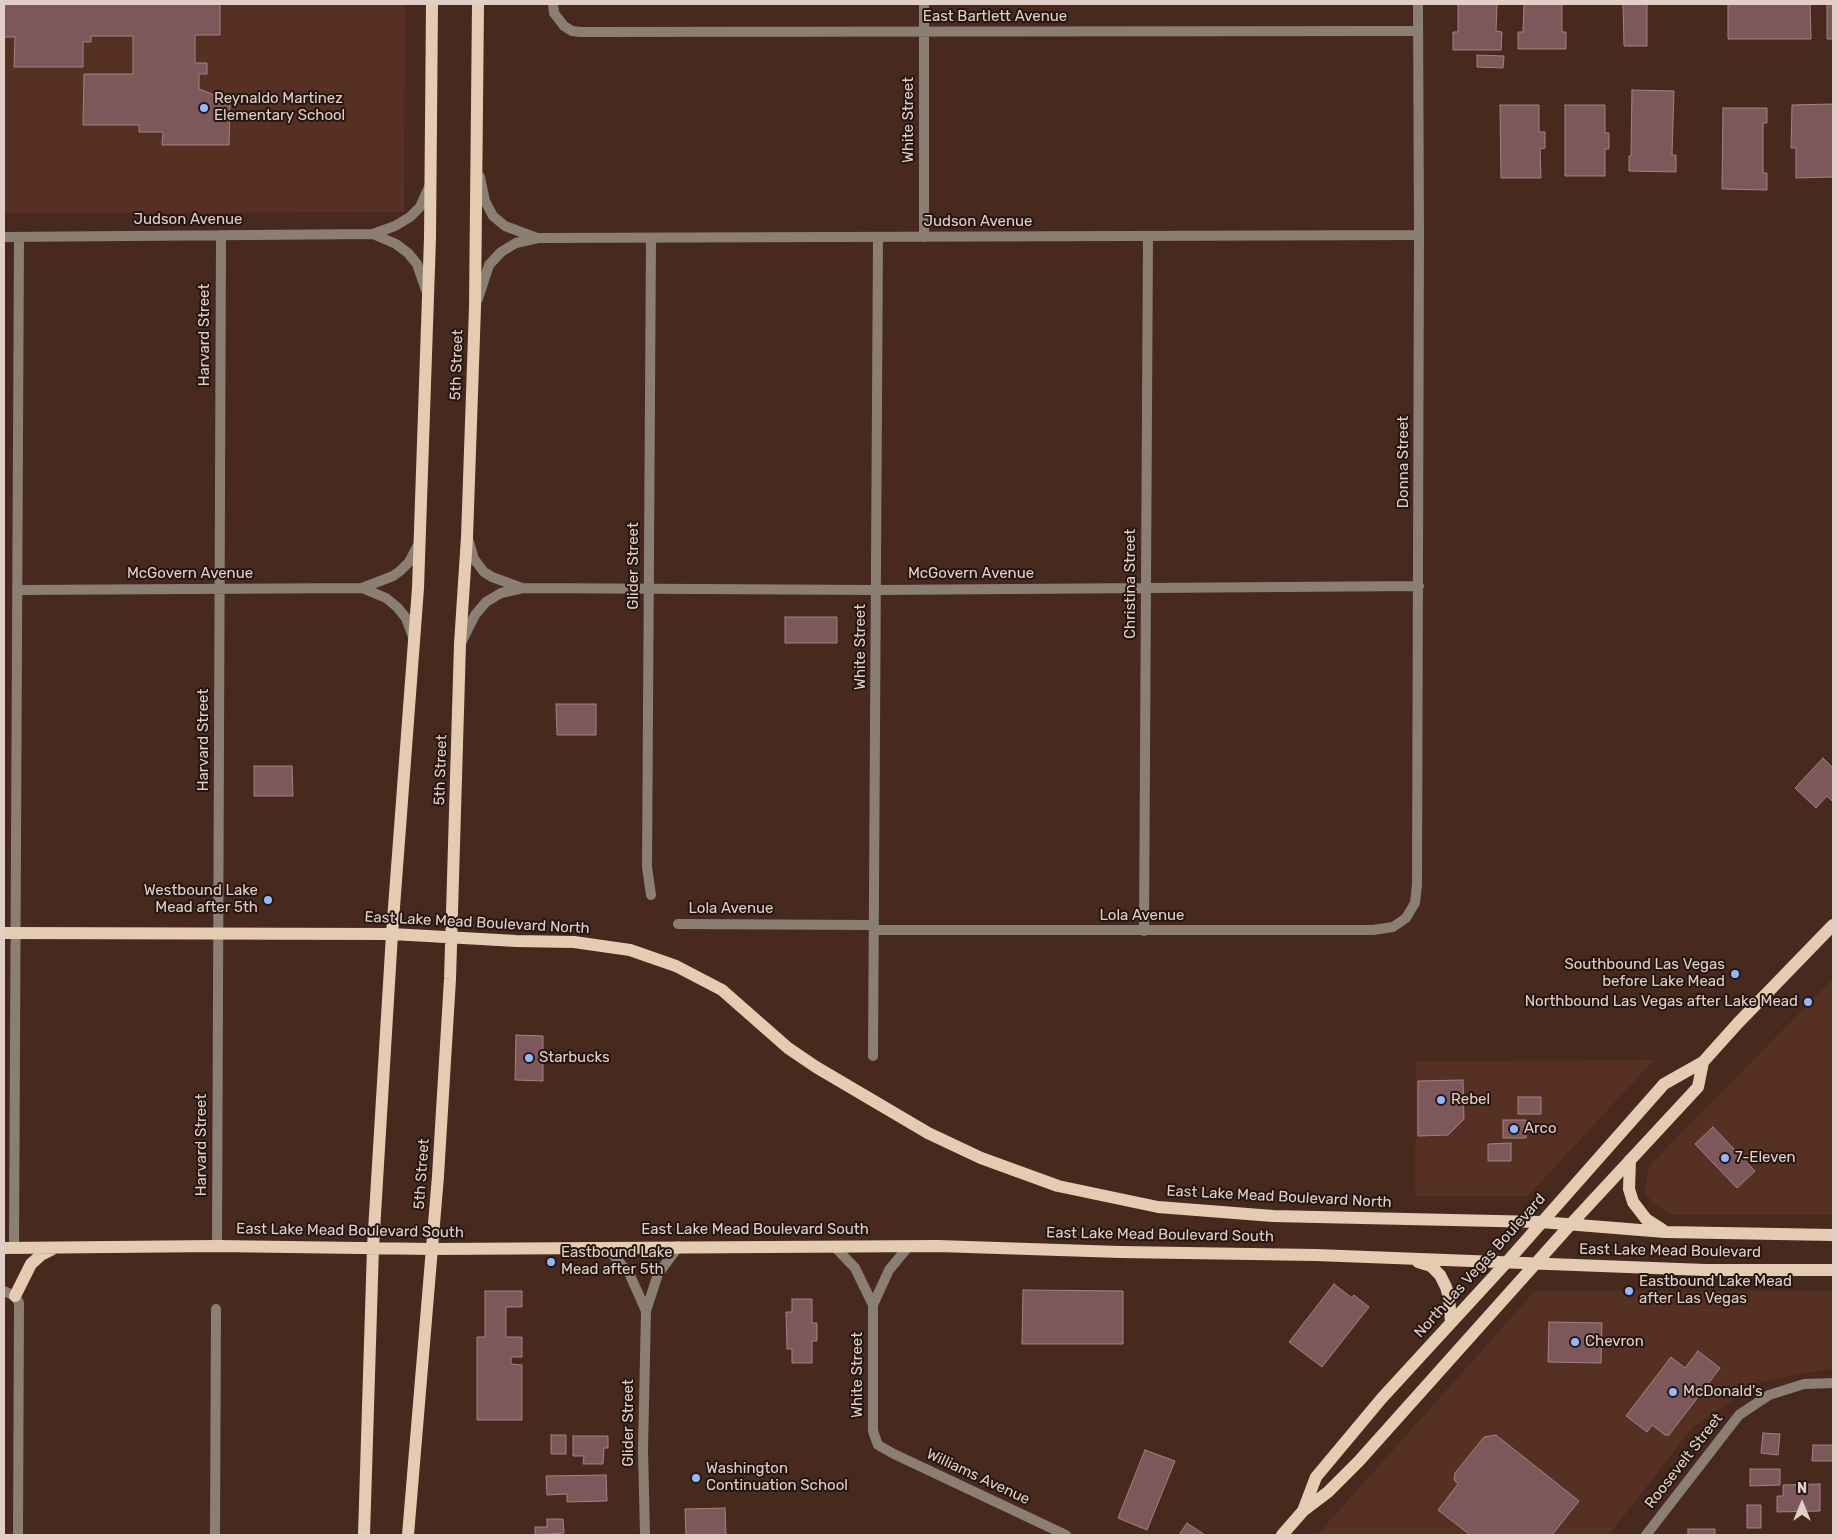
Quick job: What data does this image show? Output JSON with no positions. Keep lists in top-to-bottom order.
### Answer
{
  "streets": {
    "main road": [
      "5th Street",
      "East Lake Mead Boulevard North",
      "East Lake Mead Boulevard South",
      "East Lake Mead Boulevard",
      "North Las Vegas Boulevard"
    ],
    "street": [
      "East Bartlett Avenue",
      "White Street",
      "Judson Avenue",
      "Harvard Street",
      "Donna Street",
      "Glider Street",
      "McGovern Avenue",
      "Christina Street",
      "Lola Avenue",
      "Roosevelt Street",
      "Williams Avenue"
    ]
  },
  "crossings": [
    ["East Bartlett Avenue", "White Street"],
    ["East Bartlett Avenue", "Donna Street"],
    ["White Street", "Judson Avenue"],
    ["White Street", "McGovern Avenue"],
    ["White Street", "Lola Avenue"],
    ["White Street", "East Lake Mead Boulevard South"],
    ["White Street", "Williams Avenue"],
    ["Judson Avenue", "Harvard Street"],
    ["Judson Avenue", "5th Street"],
    ["Judson Avenue", "Donna Street"],
    ["Judson Avenue", "Glider Street"],
    ["Judson Avenue", "Christina Street"],
    ["Harvard Street", "McGovern Avenue"],
    ["Harvard Street", "East Lake Mead Boulevard North"],
    ["Harvard Street", "East Lake Mead Boulevard South"],
    ["5th Street", "McGovern Avenue"],
    ["5th Street", "East Lake Mead Boulevard North"],
    ["5th Street", "East Lake Mead Boulevard South"],
    ["Donna Street", "McGovern Avenue"],
    ["Donna Street", "Lola Avenue"],
    ["Glider Street", "McGovern Avenue"],
    ["Glider Street", "East Lake Mead Boulevard South"],
    ["McGovern Avenue", "Christina Street"],
    ["Christina Street", "Lola Avenue"],
    ["East Lake Mead Boulevard North", "East Lake Mead Boulevard"],
    ["East Lake Mead Boulevard North", "North Las Vegas Boulevard"],
    ["East Lake Mead Boulevard South", "East Lake Mead Boulevard"],
    ["East Lake Mead Boulevard South", "North Las Vegas Boulevard"],
    ["East Lake Mead Boulevard", "North Las Vegas Boulevard"]
  ],
  "places": [
    "Reynaldo Martinez Elementary School",
    "Westbound Lake Mead after 5th",
    "Southbound Las Vegas before Lake Mead",
    "Northbound Las Vegas after Lake Mead",
    "Starbucks",
    "Rebel",
    "Arco",
    "7-Eleven",
    "Eastbound Lake Mead after 5th",
    "Eastbound Lake Mead after Las Vegas",
    "Chevron",
    "McDonald's",
    "Washington Continuation School"
  ],
  "north": "top"
}
